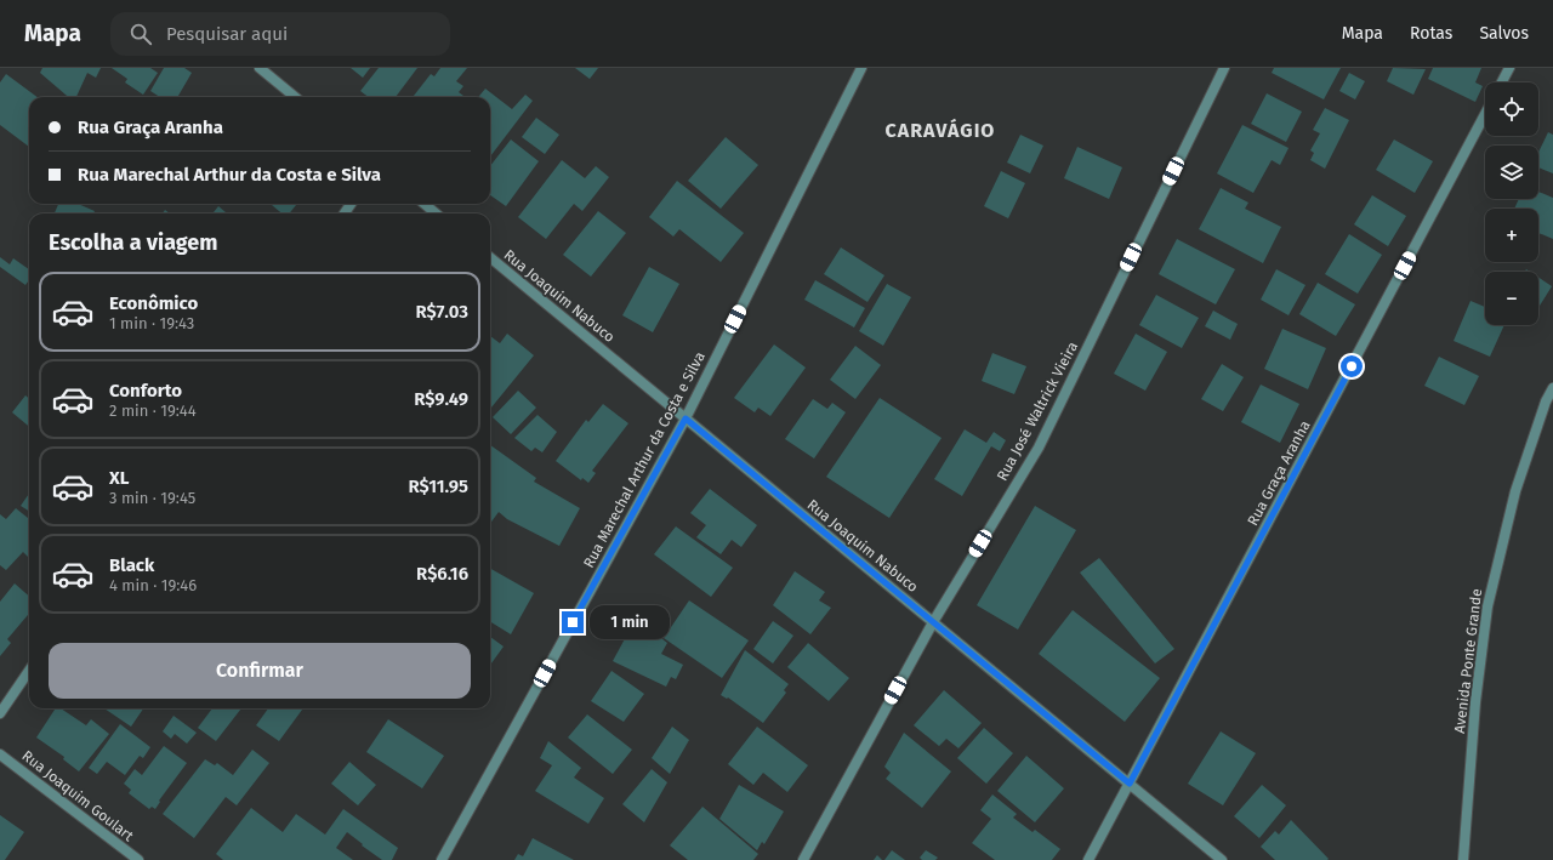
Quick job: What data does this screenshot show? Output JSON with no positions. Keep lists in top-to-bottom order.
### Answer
{
  "streets": {
    "street": [
      "Rua Joaquim Nabuco",
      "Rua José Waltrick Vieira",
      "Rua Marechal Arthur da Costa e Silva",
      "Rua Graça Aranha",
      "Avenida Ponte Grande",
      "Rua Joaquim Goulart"
    ]
  },
  "crossings": [
    ["Rua Joaquim Nabuco", "Rua José Waltrick Vieira"],
    ["Rua Joaquim Nabuco", "Rua Marechal Arthur da Costa e Silva"],
    ["Rua Joaquim Nabuco", "Rua Graça Aranha"]
  ],
  "districts": ["CARAVÁGIO"],
  "page": {
    "header": "Mapa",
    "search": "Pesquisar aqui",
    "nav": ["Mapa", "Rotas", "Salvos"],
    "map_buttons": ["+", "−"],
    "banner": ["Rua Graça Aranha", "Rua Marechal Arthur da Costa e Silva"],
    "heading": "Escolha a viagem",
    "list": [
      {
        "name": "Econômico",
        "note": "1 min · 19:43",
        "value": "R$7.03"
      },
      {
        "name": "Conforto",
        "note": "2 min · 19:44",
        "value": "R$9.49"
      },
      {
        "name": "XL",
        "note": "3 min · 19:45",
        "value": "R$11.95"
      },
      {
        "name": "Black",
        "note": "4 min · 19:46",
        "value": "R$6.16"
      }
    ],
    "bubble": "1 min",
    "buttons": "Confirmar"
  }
}
